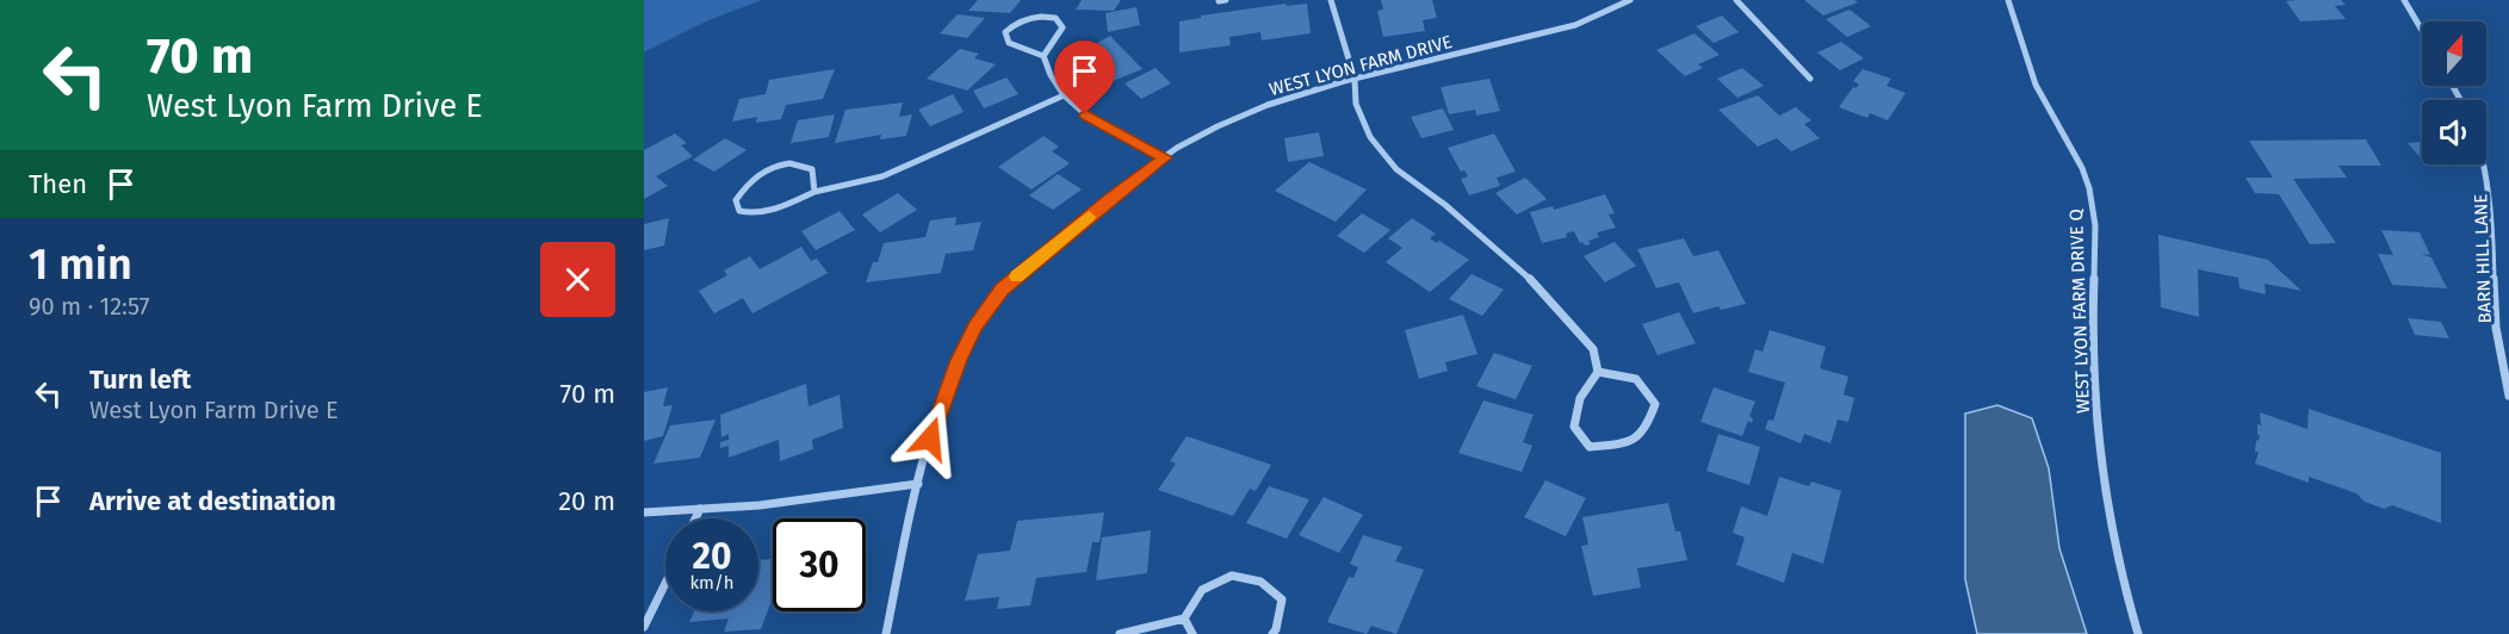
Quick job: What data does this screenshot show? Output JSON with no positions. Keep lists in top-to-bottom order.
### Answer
{
  "streets": {
    "street": ["WEST LYON FARM DRIVE", "BARN HILL LANE", "WEST LYON FARM DRIVE Q"]
  },
  "north": "top",
  "page": {
    "turn": ["70 m", "West Lyon Farm Drive E"],
    "then": "Then",
    "heading": ["1 min", "90 m · 12:57"],
    "list": [
      {
        "name": "Turn left",
        "note": "West Lyon Farm Drive E",
        "value": "70 m"
      },
      {
        "name": "Arrive at destination",
        "value": "20 m"
      }
    ],
    "speed": "20 km/h",
    "limit": "30"
  }
}
